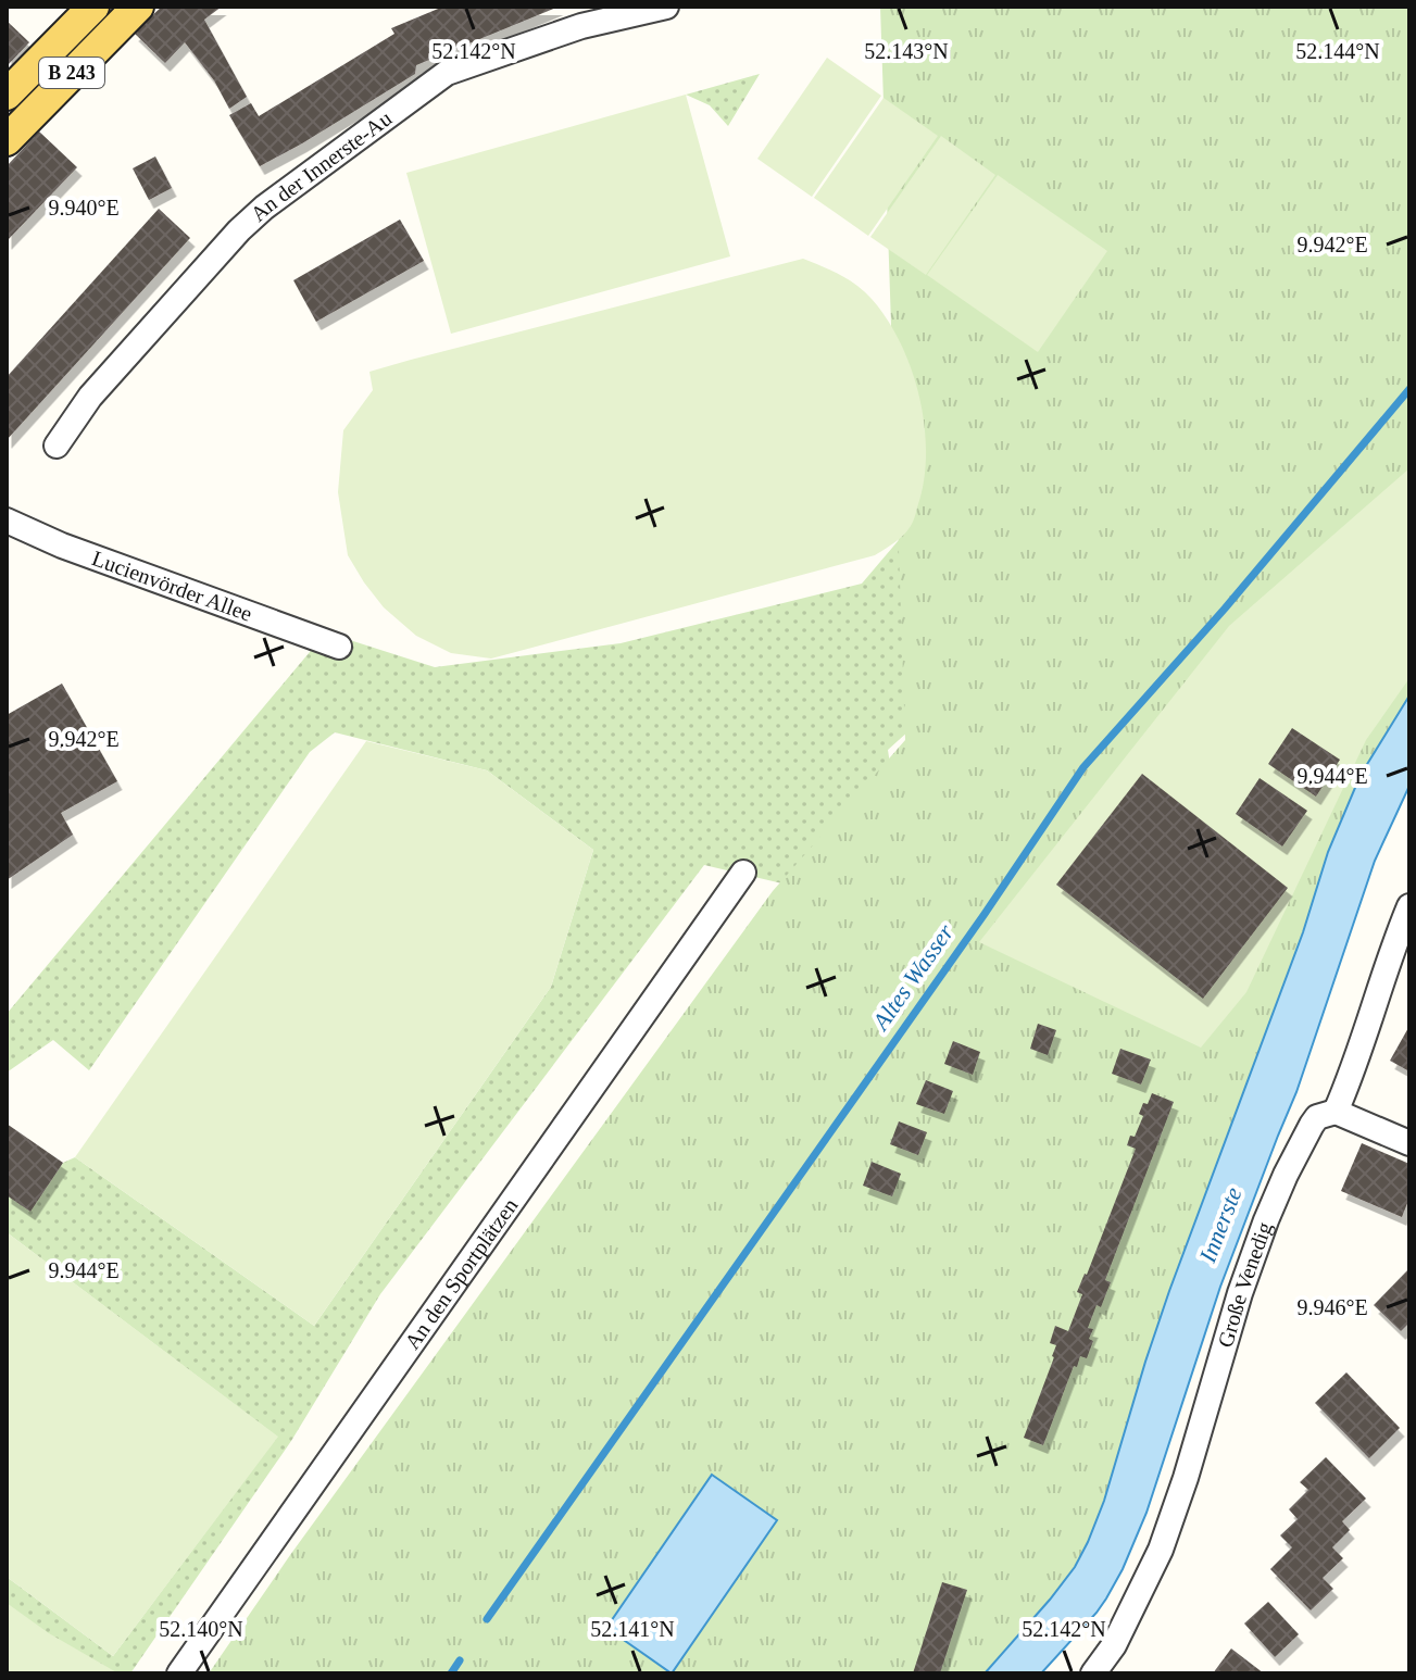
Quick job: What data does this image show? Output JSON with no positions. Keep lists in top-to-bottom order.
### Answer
{
  "streets": {
    "main road": ["B 243"],
    "street": [
      "An der Innerste-Au",
      "Lucienvörder Allee",
      "An den Sportplätzen",
      "Große Venedig"
    ]
  },
  "water": ["Altes Wasser", "Innerste"],
  "coordinates": [
    "52.143°N",
    "52.142°N",
    "52.144°N",
    "9.940°E",
    "9.942°E",
    "9.944°E",
    "9.946°E",
    "52.140°N",
    "52.141°N"
  ]
}
